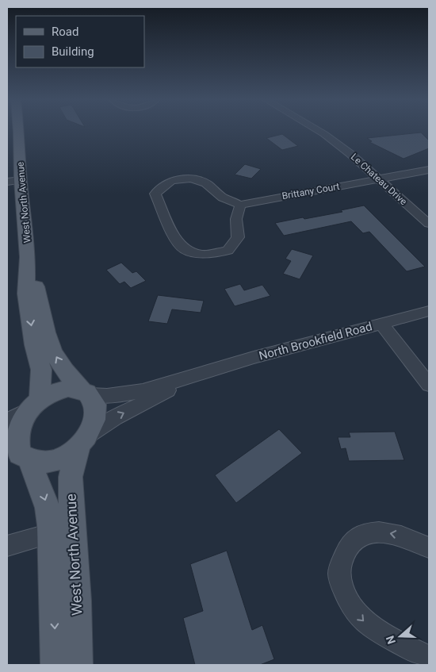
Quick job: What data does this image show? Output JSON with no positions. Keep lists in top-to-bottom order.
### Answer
{
  "streets": {
    "main road": ["West North Avenue"],
    "street": ["Le Chateau Drive", "Brittany Court", "North Brookfield Road"]
  },
  "crossings": [
    ["Le Chateau Drive", "Brittany Court"],
    ["West North Avenue", "North Brookfield Road"]
  ],
  "legend": ["Road", "Building"],
  "north": "left"
}
